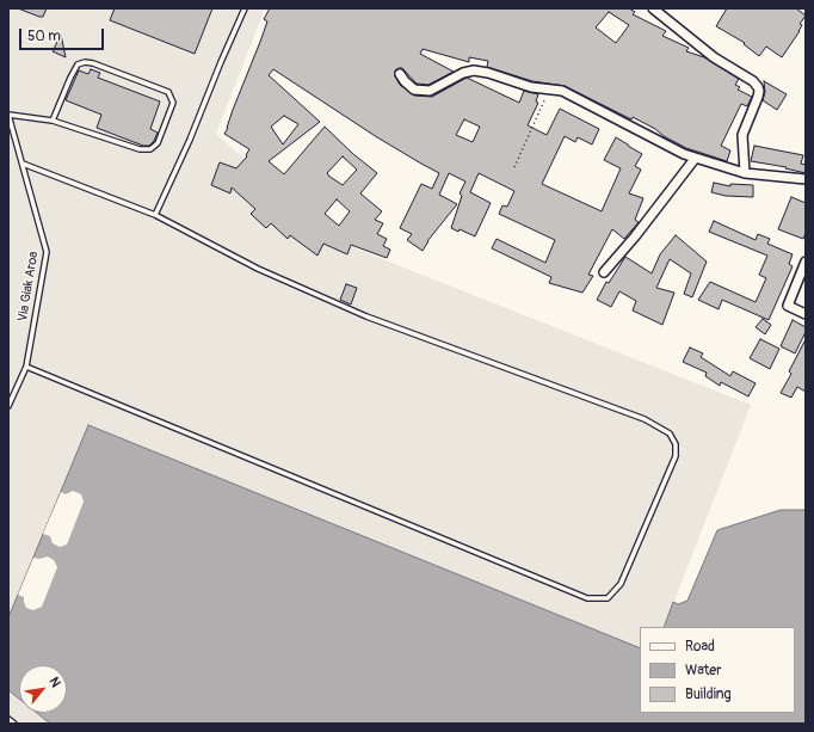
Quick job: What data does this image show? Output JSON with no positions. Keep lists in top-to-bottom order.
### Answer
{
  "streets": {
    "lane": ["Via Giak Aroa"]
  },
  "legend": ["Road", "Water", "Building"],
  "scale_bar": "50 m",
  "north": "top right"
}
